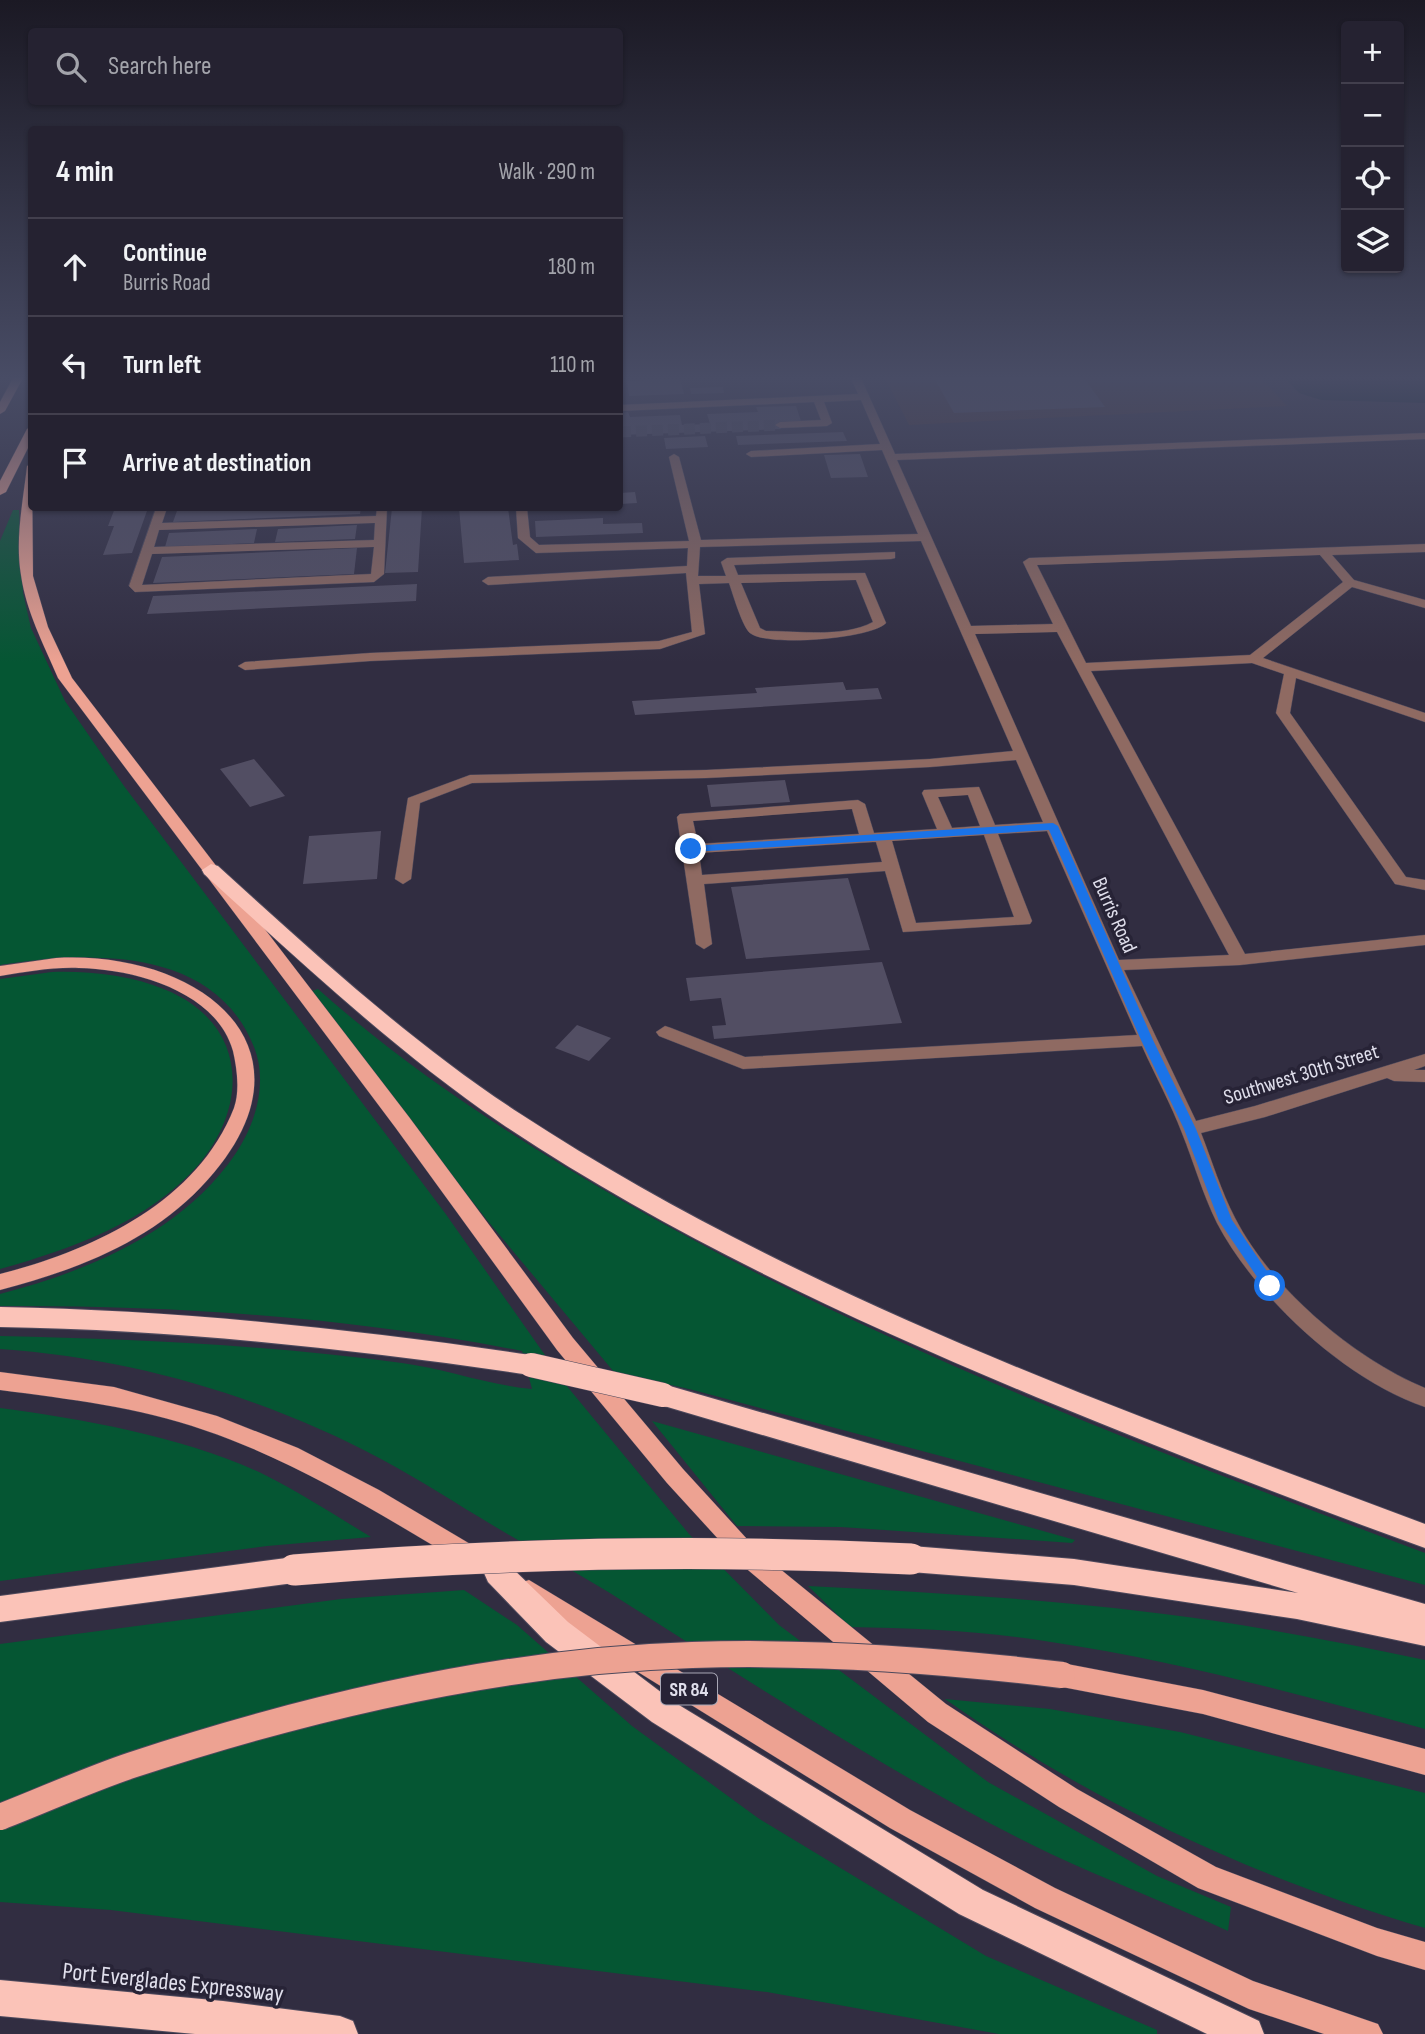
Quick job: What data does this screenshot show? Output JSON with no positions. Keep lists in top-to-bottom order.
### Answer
{
  "streets": {
    "highway": ["Port Everglades Expressway"],
    "main road": ["SR 84"],
    "street": ["Burris Road", "Southwest 30th Street"]
  },
  "crossings": [
    ["Burris Road", "Southwest 30th Street"]
  ],
  "page": {
    "map_buttons": ["+", "−"],
    "search": "Search here",
    "heading": ["4 min", "Walk · 290 m"],
    "list": [
      ["Continue", "Burris Road", "180 m"],
      ["Turn left", "110 m"],
      "Arrive at destination"
    ]
  }
}
